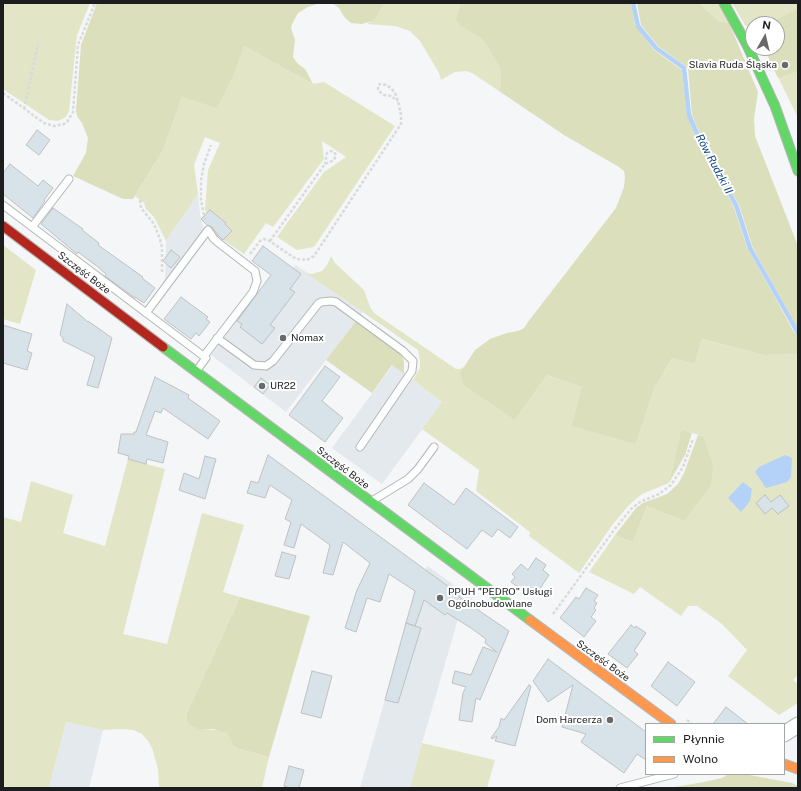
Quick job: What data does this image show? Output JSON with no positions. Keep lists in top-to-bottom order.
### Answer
{
  "streets": {
    "street": ["Szczęść Boże"]
  },
  "water": ["Rów Rudzki II"],
  "places": [
    "Slavia Ruda Śląska",
    "Nomax",
    "UR22",
    "PPUH \"PEDRO\" Usługi Ogólnobudowlane",
    "Dom Harcerza"
  ],
  "legend": ["Płynnie", "Wolno"],
  "north": "top"
}
